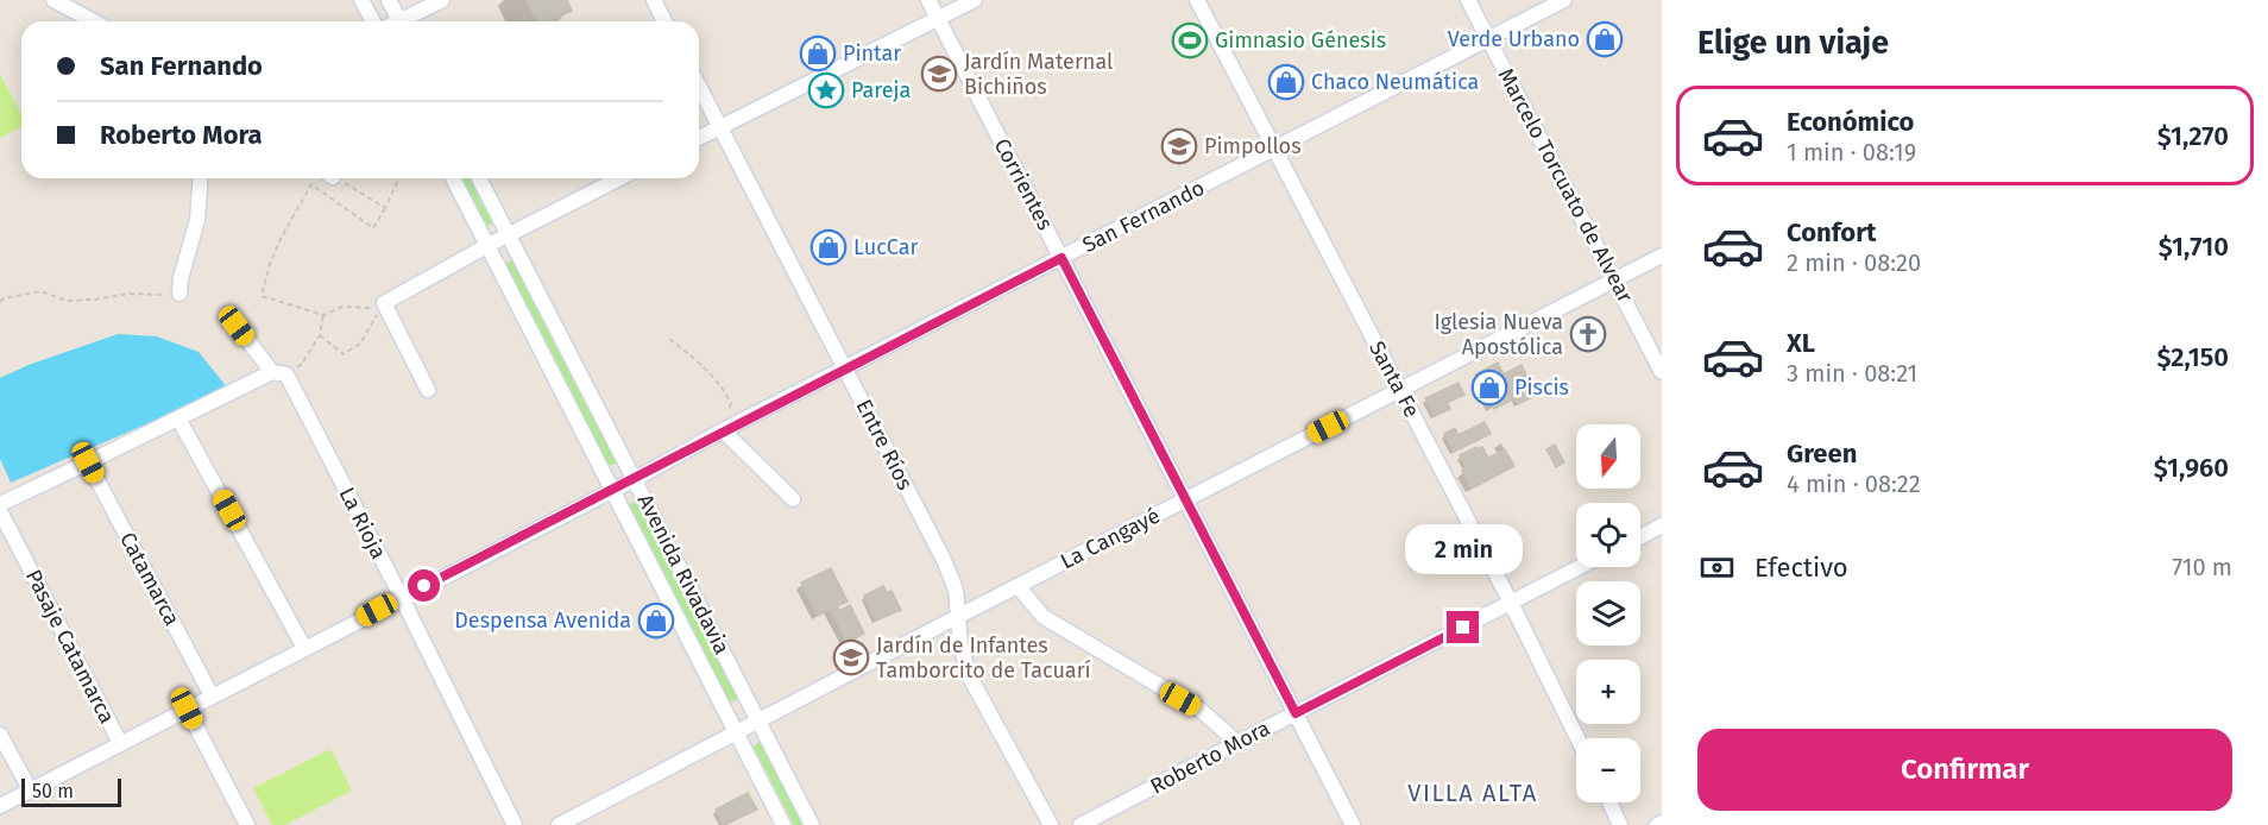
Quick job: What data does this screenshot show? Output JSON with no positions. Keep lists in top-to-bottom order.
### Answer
{
  "streets": {
    "street": [
      "Corrientes",
      "Marcelo Torcuato de Alvear",
      "San Fernando",
      "Santa Fe",
      "Entre Ríos",
      "La Rioja",
      "La Cangayé",
      "Avenida Rivadavia",
      "Catamarca",
      "Pasaje Catamarca",
      "Roberto Mora"
    ]
  },
  "crossings": [
    ["Corrientes", "San Fernando"],
    ["Corrientes", "La Cangayé"],
    ["Corrientes", "Roberto Mora"],
    ["Marcelo Torcuato de Alvear", "San Fernando"],
    ["Marcelo Torcuato de Alvear", "La Cangayé"],
    ["San Fernando", "Santa Fe"],
    ["San Fernando", "Entre Ríos"],
    ["San Fernando", "La Rioja"],
    ["San Fernando", "Avenida Rivadavia"],
    ["San Fernando", "Catamarca"],
    ["San Fernando", "Pasaje Catamarca"],
    ["Santa Fe", "La Cangayé"],
    ["Santa Fe", "Roberto Mora"],
    ["Entre Ríos", "La Cangayé"],
    ["La Cangayé", "Avenida Rivadavia"]
  ],
  "districts": ["VILLA ALTA"],
  "places": {
    "shop": [
      "Verde Urbano",
      "Pintar",
      "Chaco Neumática",
      "LucCar",
      "Piscis",
      "Despensa Avenida"
    ],
    "sports": ["Gimnasio Génesis"],
    "school or university": ["Jardín Maternal Bichiños", "Pimpollos", "Jardín de Infantes Tamborcito de Tacuarí"],
    "place": ["Pareja"],
    "church": ["Iglesia Nueva Apostólica"]
  },
  "scale_bar": "50 m",
  "north": "bottom",
  "page": {
    "heading": "Elige un viaje",
    "banner": ["San Fernando", "Roberto Mora"],
    "list": [
      {
        "name": "Económico",
        "note": "1 min · 08:19",
        "value": "$1,270"
      },
      {
        "name": "Confort",
        "note": "2 min · 08:20",
        "value": "$1,710"
      },
      {
        "name": "XL",
        "note": "3 min · 08:21",
        "value": "$2,150"
      },
      {
        "name": "Green",
        "note": "4 min · 08:22",
        "value": "$1,960"
      }
    ],
    "map_buttons": ["+", "−"],
    "bubble": "2 min",
    "pay": ["Efectivo", "710 m"],
    "buttons": "Confirmar",
    "scale": "50 m"
  }
}
